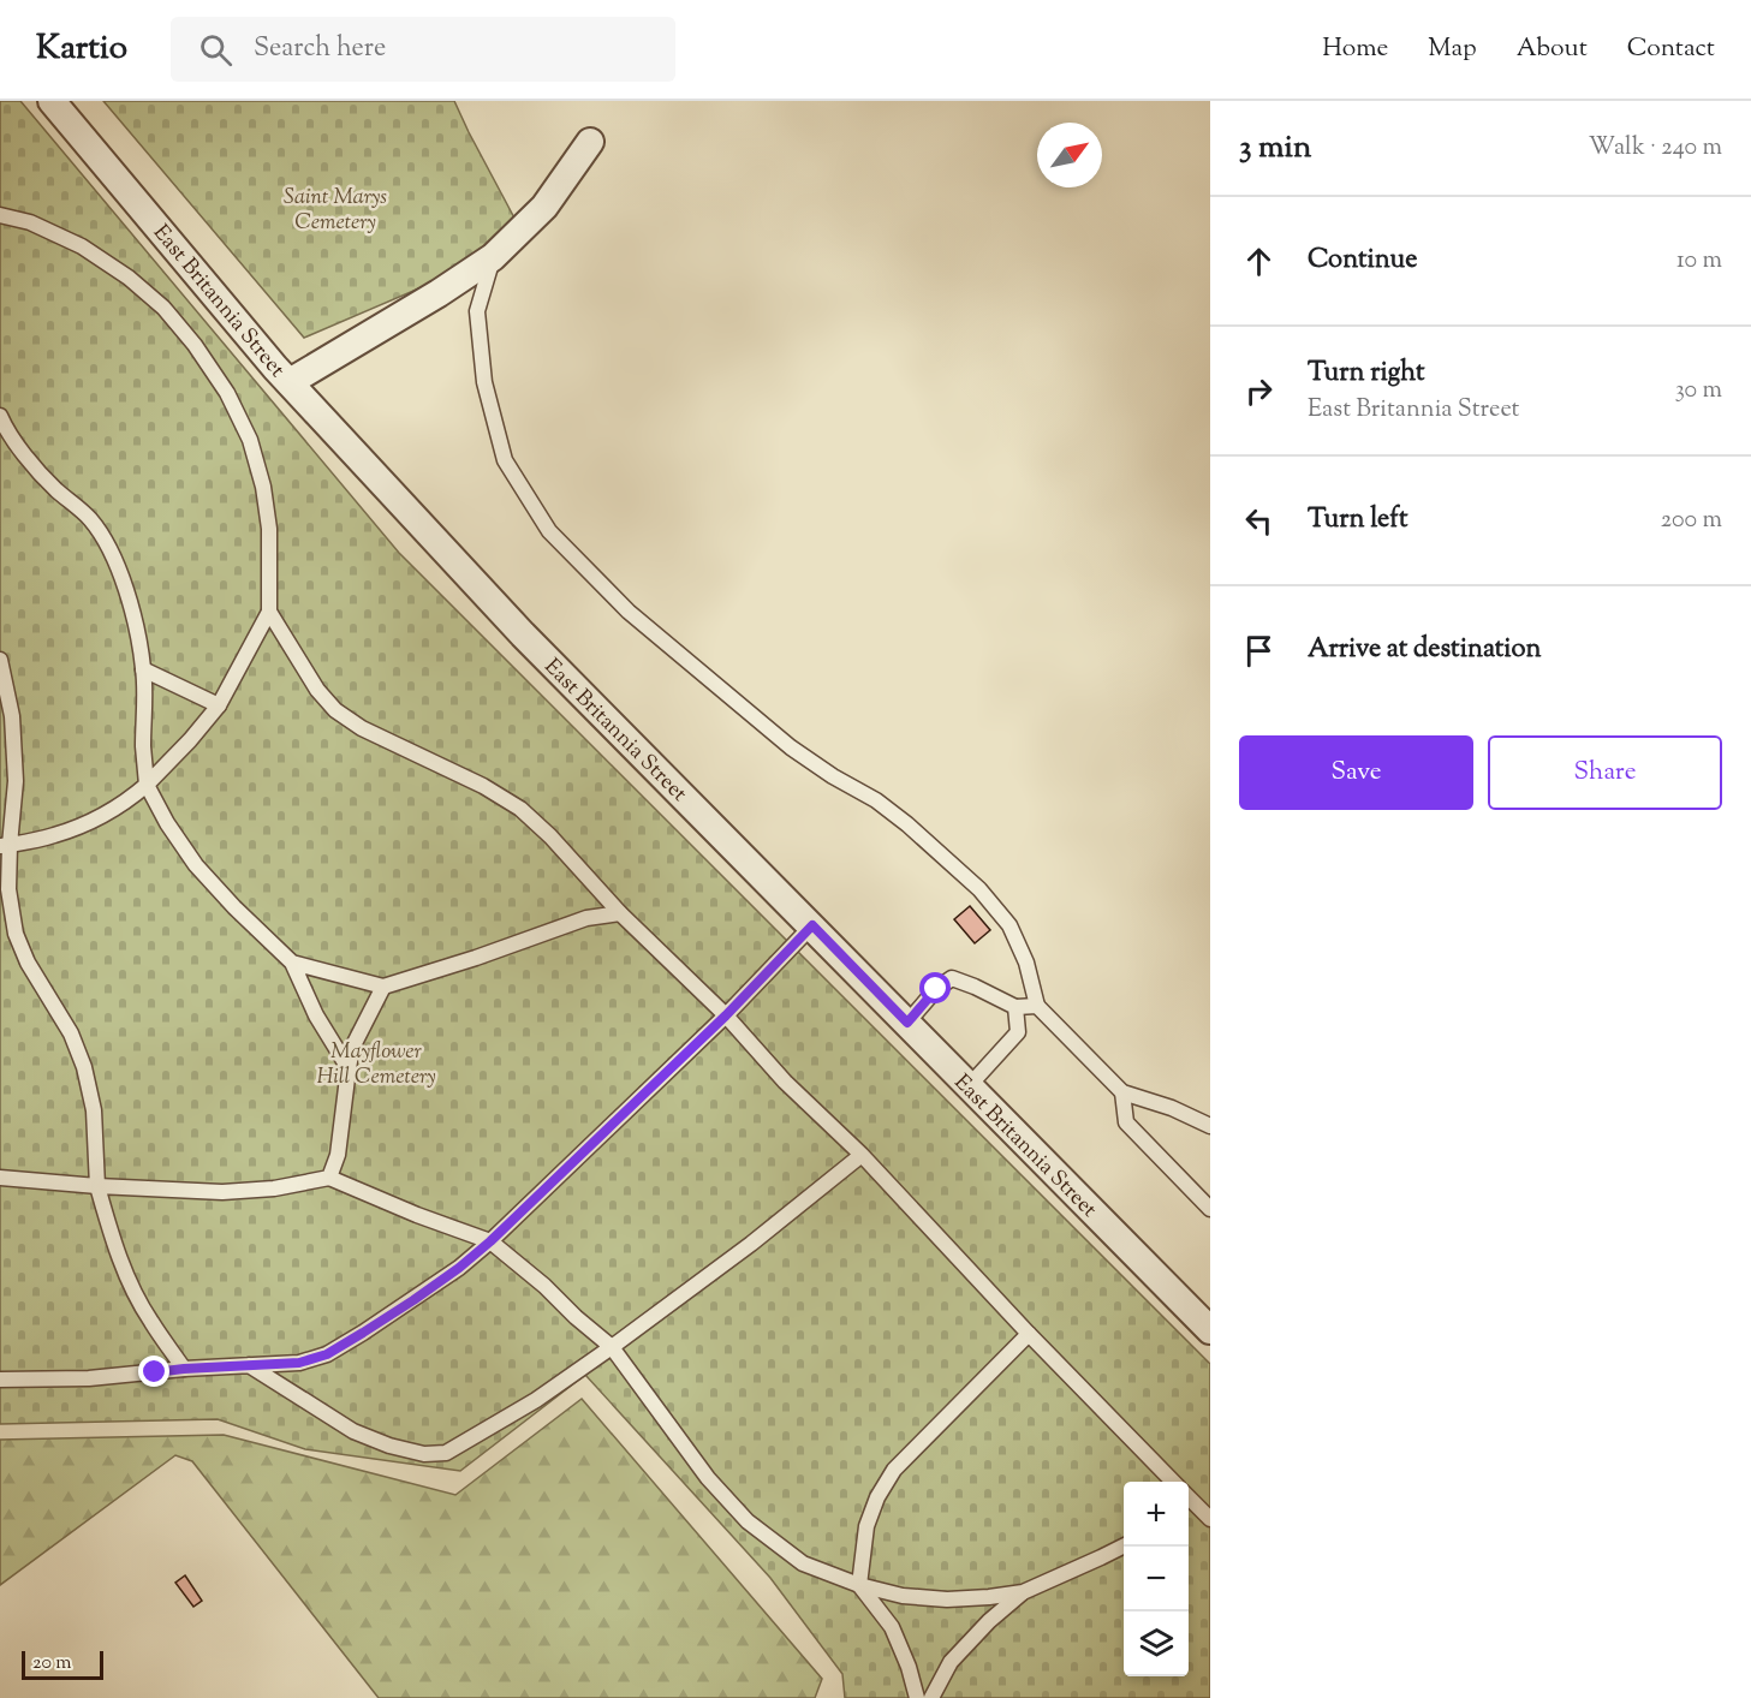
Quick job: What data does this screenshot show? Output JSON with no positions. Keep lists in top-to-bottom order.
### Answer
{
  "streets": {
    "street": ["East Britannia Street"]
  },
  "parks": ["Saint Marys Cemetery", "Mayflower Hill Cemetery"],
  "scale_bar": "20 m",
  "north": "top right",
  "page": {
    "header": "Kartio",
    "search": "Search here",
    "nav": [
      "Home",
      "Map",
      "About",
      "Contact"
    ],
    "heading": ["3 min", "Walk · 240 m"],
    "list": [
      ["Continue", "10 m"],
      ["Turn right", "East Britannia Street", "30 m"],
      ["Turn left", "200 m"],
      "Arrive at destination"
    ],
    "buttons": ["Save", "Share"],
    "map_buttons": ["+", "−"],
    "scale": "20 m"
  }
}
